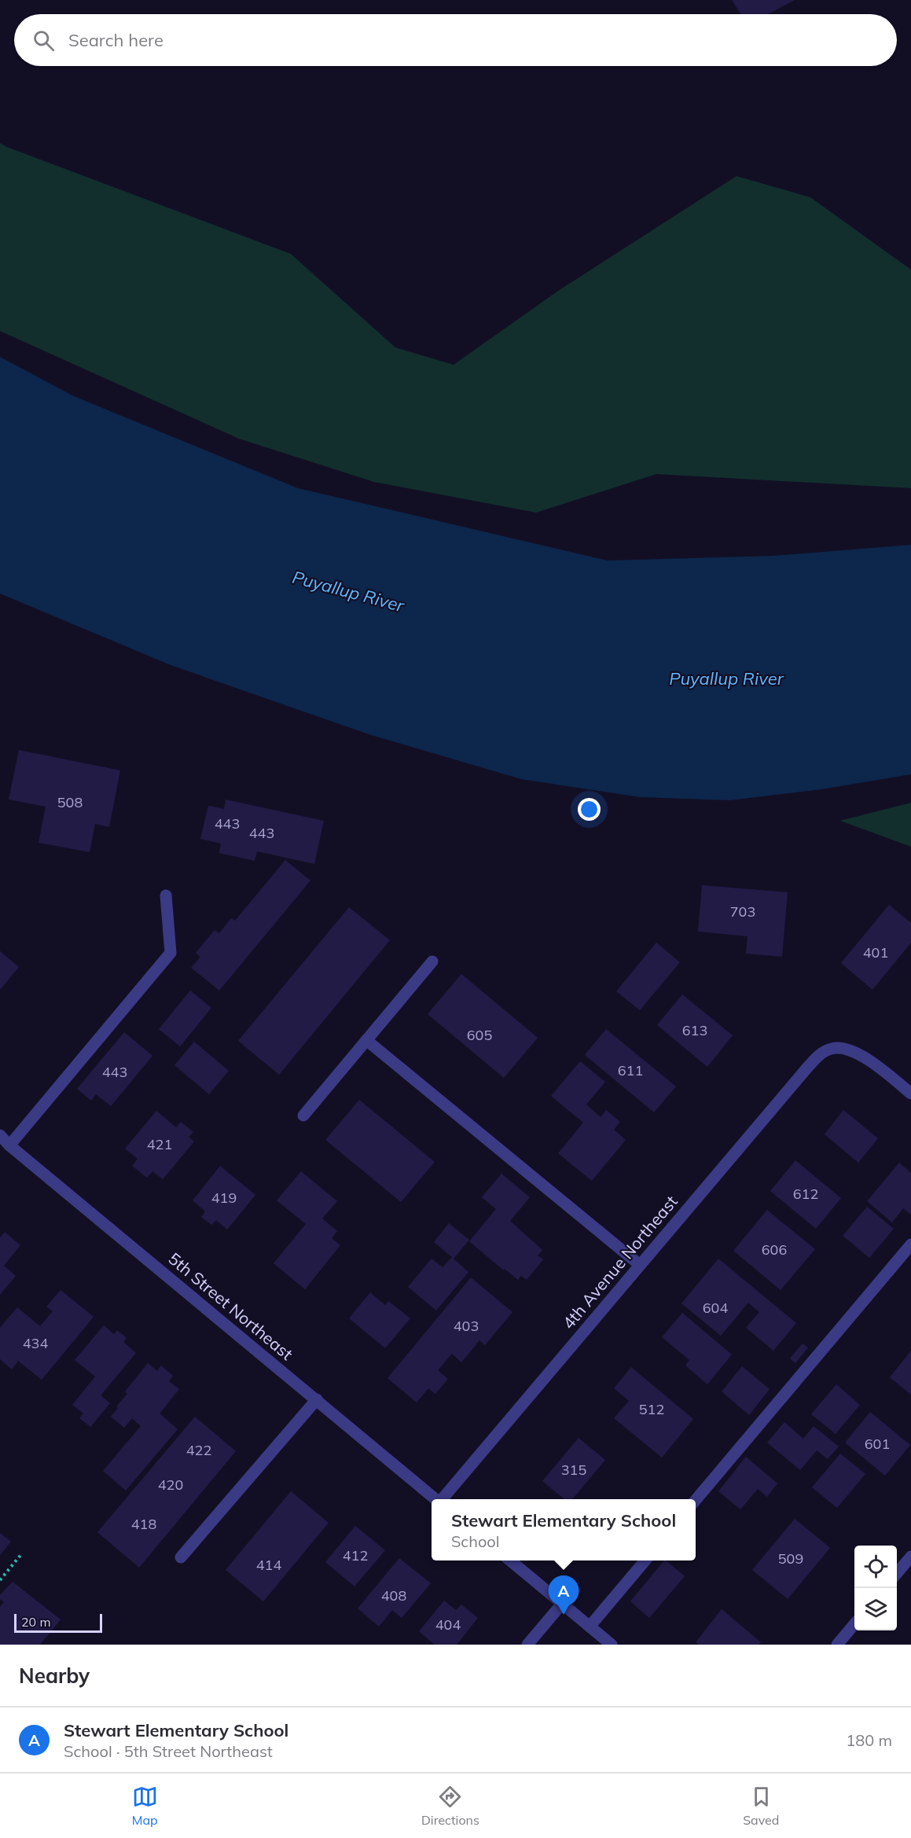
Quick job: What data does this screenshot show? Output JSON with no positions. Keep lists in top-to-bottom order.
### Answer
{
  "streets": {
    "street": ["4th Avenue Northeast", "5th Street Northeast"]
  },
  "water": ["Puyallup River"],
  "house_numbers": [
    "508",
    "443",
    "443",
    "703",
    "401",
    "613",
    "605",
    "611",
    "443",
    "421",
    "612",
    "419",
    "606",
    "604",
    "403",
    "434",
    "512",
    "601",
    "422",
    "315",
    "420",
    "418",
    "412",
    "509",
    "414",
    "408",
    "404"
  ],
  "scale_bar": "20 m",
  "page": {
    "search": "Search here",
    "popup": ["Stewart Elementary School", "School"],
    "pins": "A",
    "scale": "20 m",
    "heading": "Nearby",
    "list": [
      {
        "mark": "A",
        "name": "Stewart Elementary School",
        "note": "School · 5th Street Northeast",
        "value": "180 m"
      }
    ],
    "nav": ["Map", "Directions", "Saved"]
  }
}
